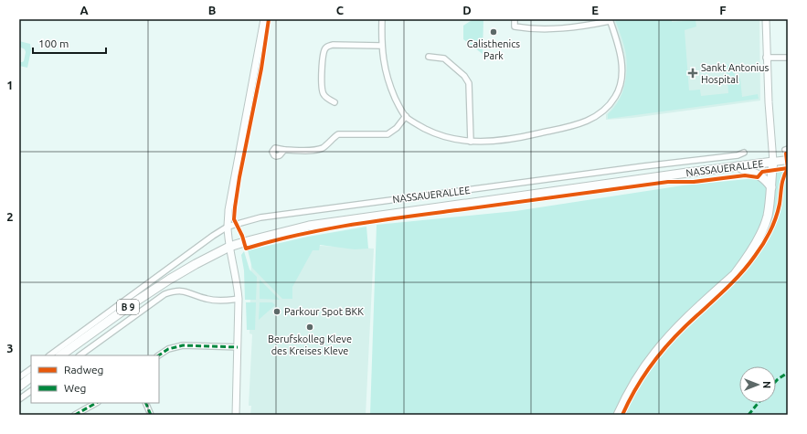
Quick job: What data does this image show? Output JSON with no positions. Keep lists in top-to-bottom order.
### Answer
{
  "streets": {
    "main road": ["NASSAUERALLEE", "B 9"]
  },
  "crossings": [
    ["NASSAUERALLEE", "B 9"]
  ],
  "places": {
    "other": ["Calisthenics Park", "Parkour Spot BKK", "Berufskolleg Kleve des Kreises Kleve"],
    "health": ["Sankt Antonius Hospital"]
  },
  "legend": ["Radweg", "Weg"],
  "scale_bar": "100 m",
  "north": "right",
  "grid": {
    "columns": [
      "A",
      "B",
      "C",
      "D",
      "E",
      "F"
    ],
    "rows": ["1", "2", "3"]
  }
}
